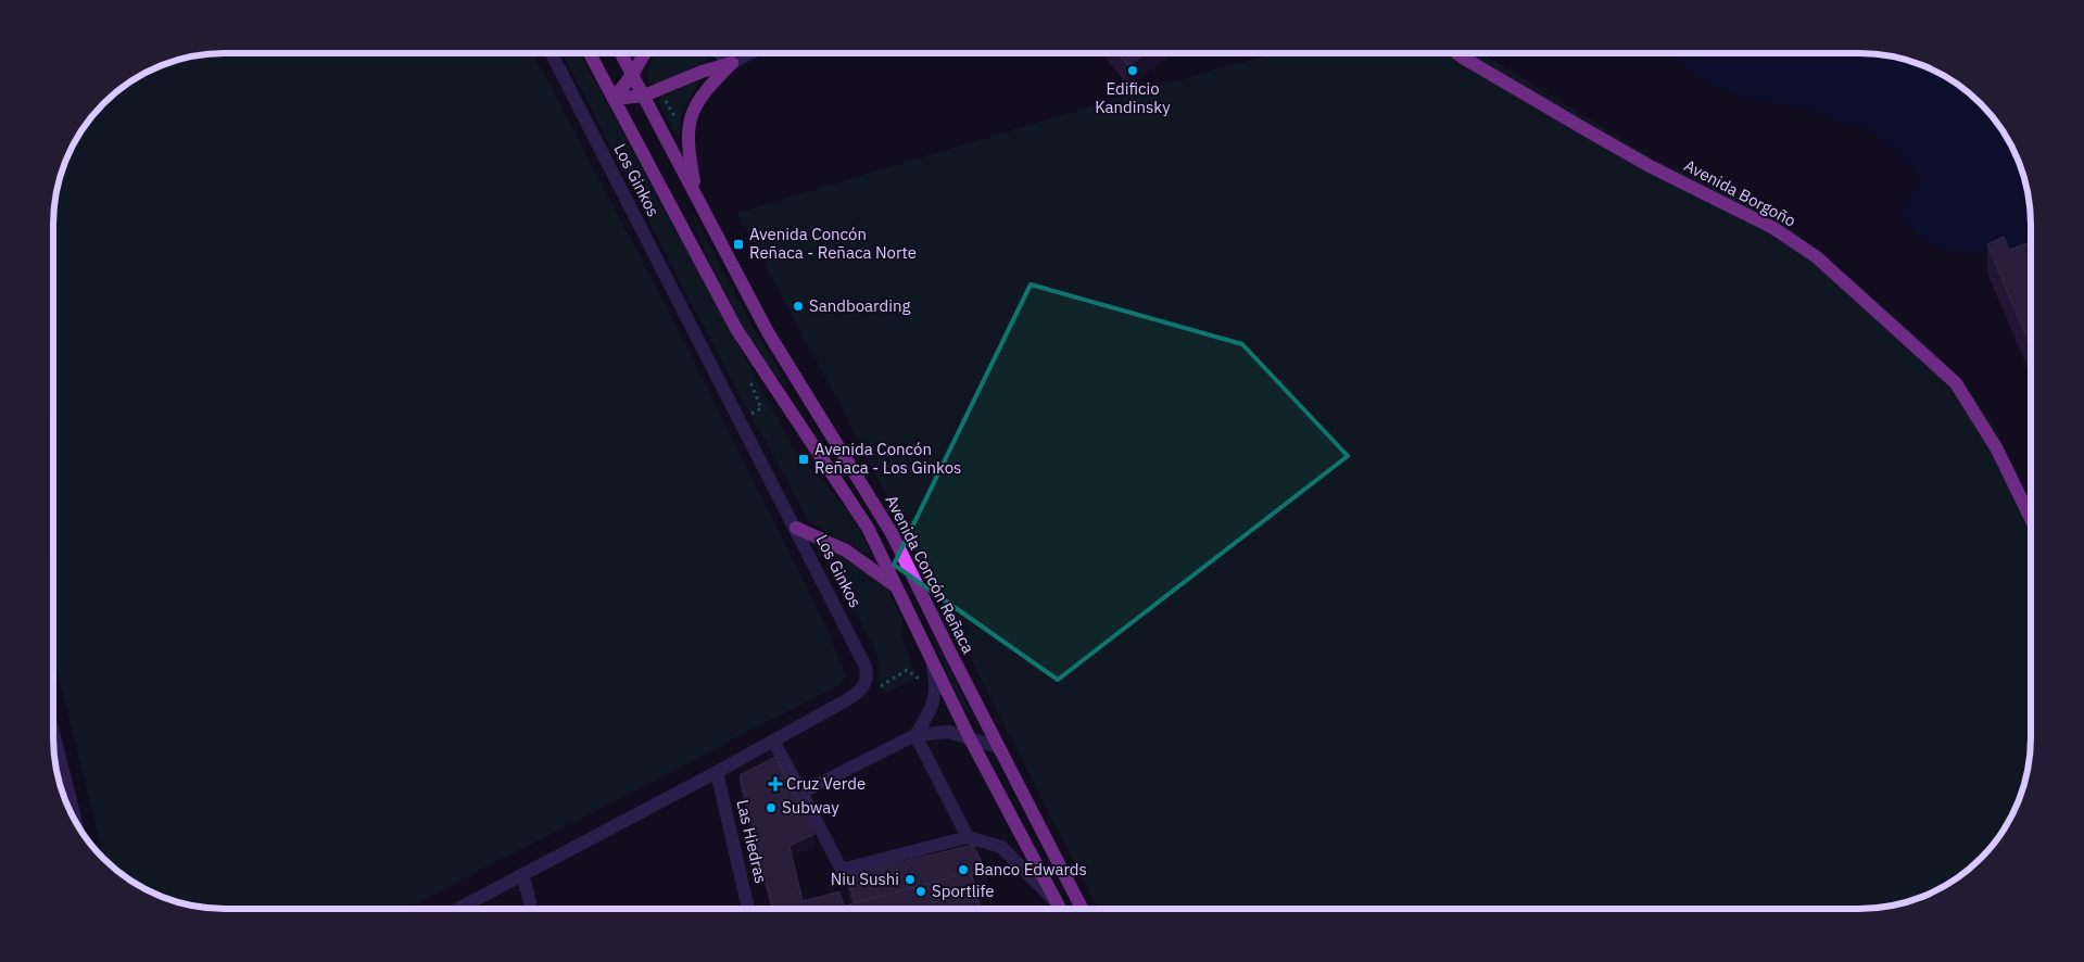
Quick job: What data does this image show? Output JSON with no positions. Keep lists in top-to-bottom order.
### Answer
{
  "streets": {
    "main road": ["Avenida Borgoño", "Avenida Concón Reñaca"],
    "street": ["Los Ginkos", "Las Hiedras"]
  },
  "crossings": [
    ["Los Ginkos", "Las Hiedras"]
  ],
  "places": {
    "other": [
      "Edificio Kandinsky",
      "Sandboarding",
      "Subway",
      "Banco Edwards",
      "Niu Sushi",
      "Sportlife"
    ],
    "transit": ["Avenida Concón Reñaca - Reñaca Norte", "Avenida Concón Reñaca - Los Ginkos"],
    "health": ["Cruz Verde"]
  }
}
